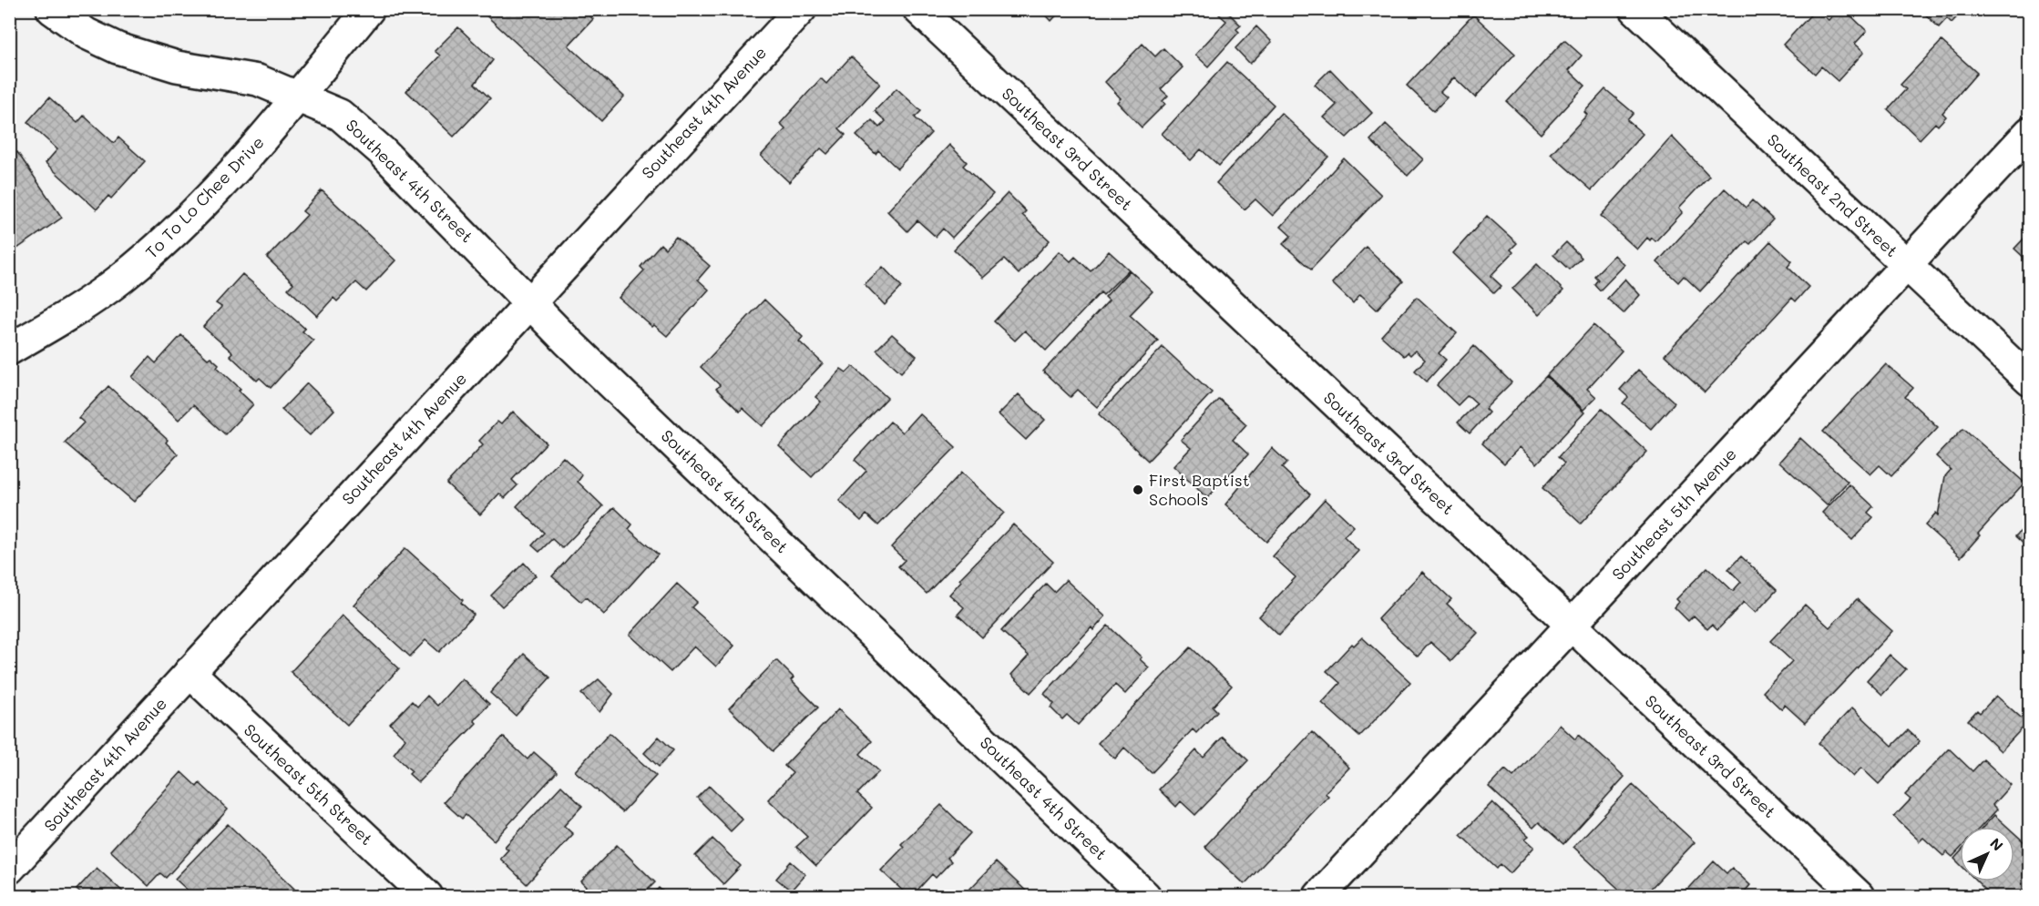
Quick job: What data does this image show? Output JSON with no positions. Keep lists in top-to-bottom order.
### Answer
{
  "streets": {
    "street": [
      "Southeast 4th Avenue",
      "Southeast 3rd Street",
      "Southeast 4th Street",
      "Southeast 2nd Street",
      "To To Lo Chee Drive",
      "Southeast 5th Avenue",
      "Southeast 5th Street"
    ]
  },
  "crossings": [
    ["Southeast 4th Avenue", "Southeast 4th Street"],
    ["Southeast 4th Avenue", "Southeast 5th Street"],
    ["Southeast 3rd Street", "Southeast 5th Avenue"],
    ["Southeast 4th Street", "To To Lo Chee Drive"],
    ["Southeast 2nd Street", "Southeast 5th Avenue"]
  ],
  "places": ["First Baptist Schools"],
  "north": "top right"
}
